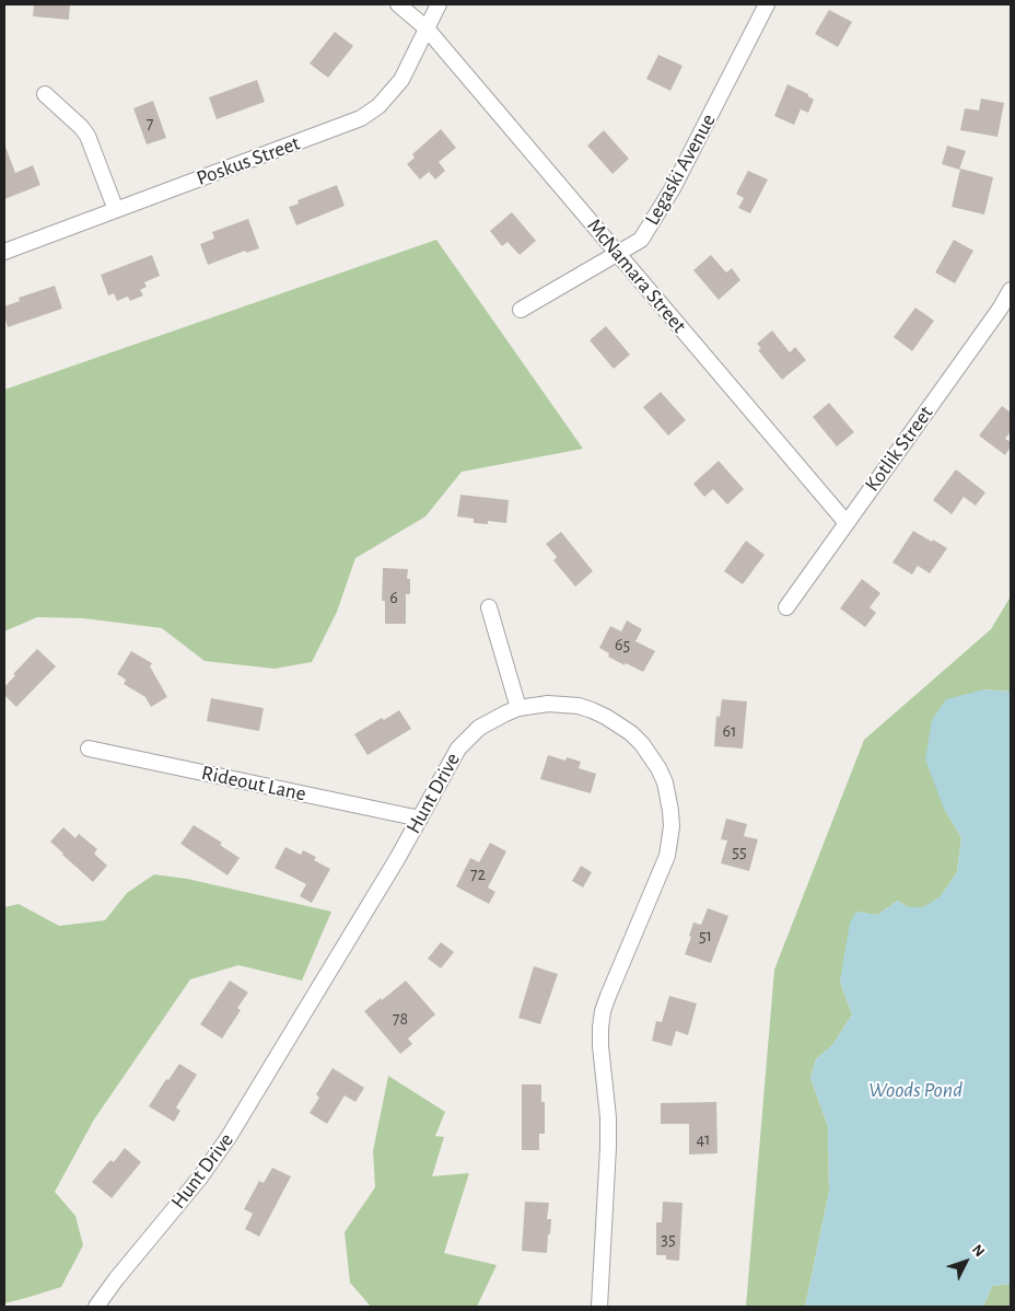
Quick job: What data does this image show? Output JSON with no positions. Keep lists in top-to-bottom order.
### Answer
{
  "streets": {
    "street": [
      "Poskus Street",
      "Legaski Avenue",
      "McNamara Street",
      "Kotlik Street",
      "Rideout Lane",
      "Hunt Drive"
    ]
  },
  "crossings": [
    ["Poskus Street", "McNamara Street"],
    ["Legaski Avenue", "McNamara Street"],
    ["McNamara Street", "Kotlik Street"],
    ["Rideout Lane", "Hunt Drive"]
  ],
  "water": ["Woods Pond"],
  "house_numbers": [
    "7",
    "6",
    "65",
    "61",
    "55",
    "72",
    "51",
    "78",
    "41",
    "35"
  ],
  "north": "top right"
}
